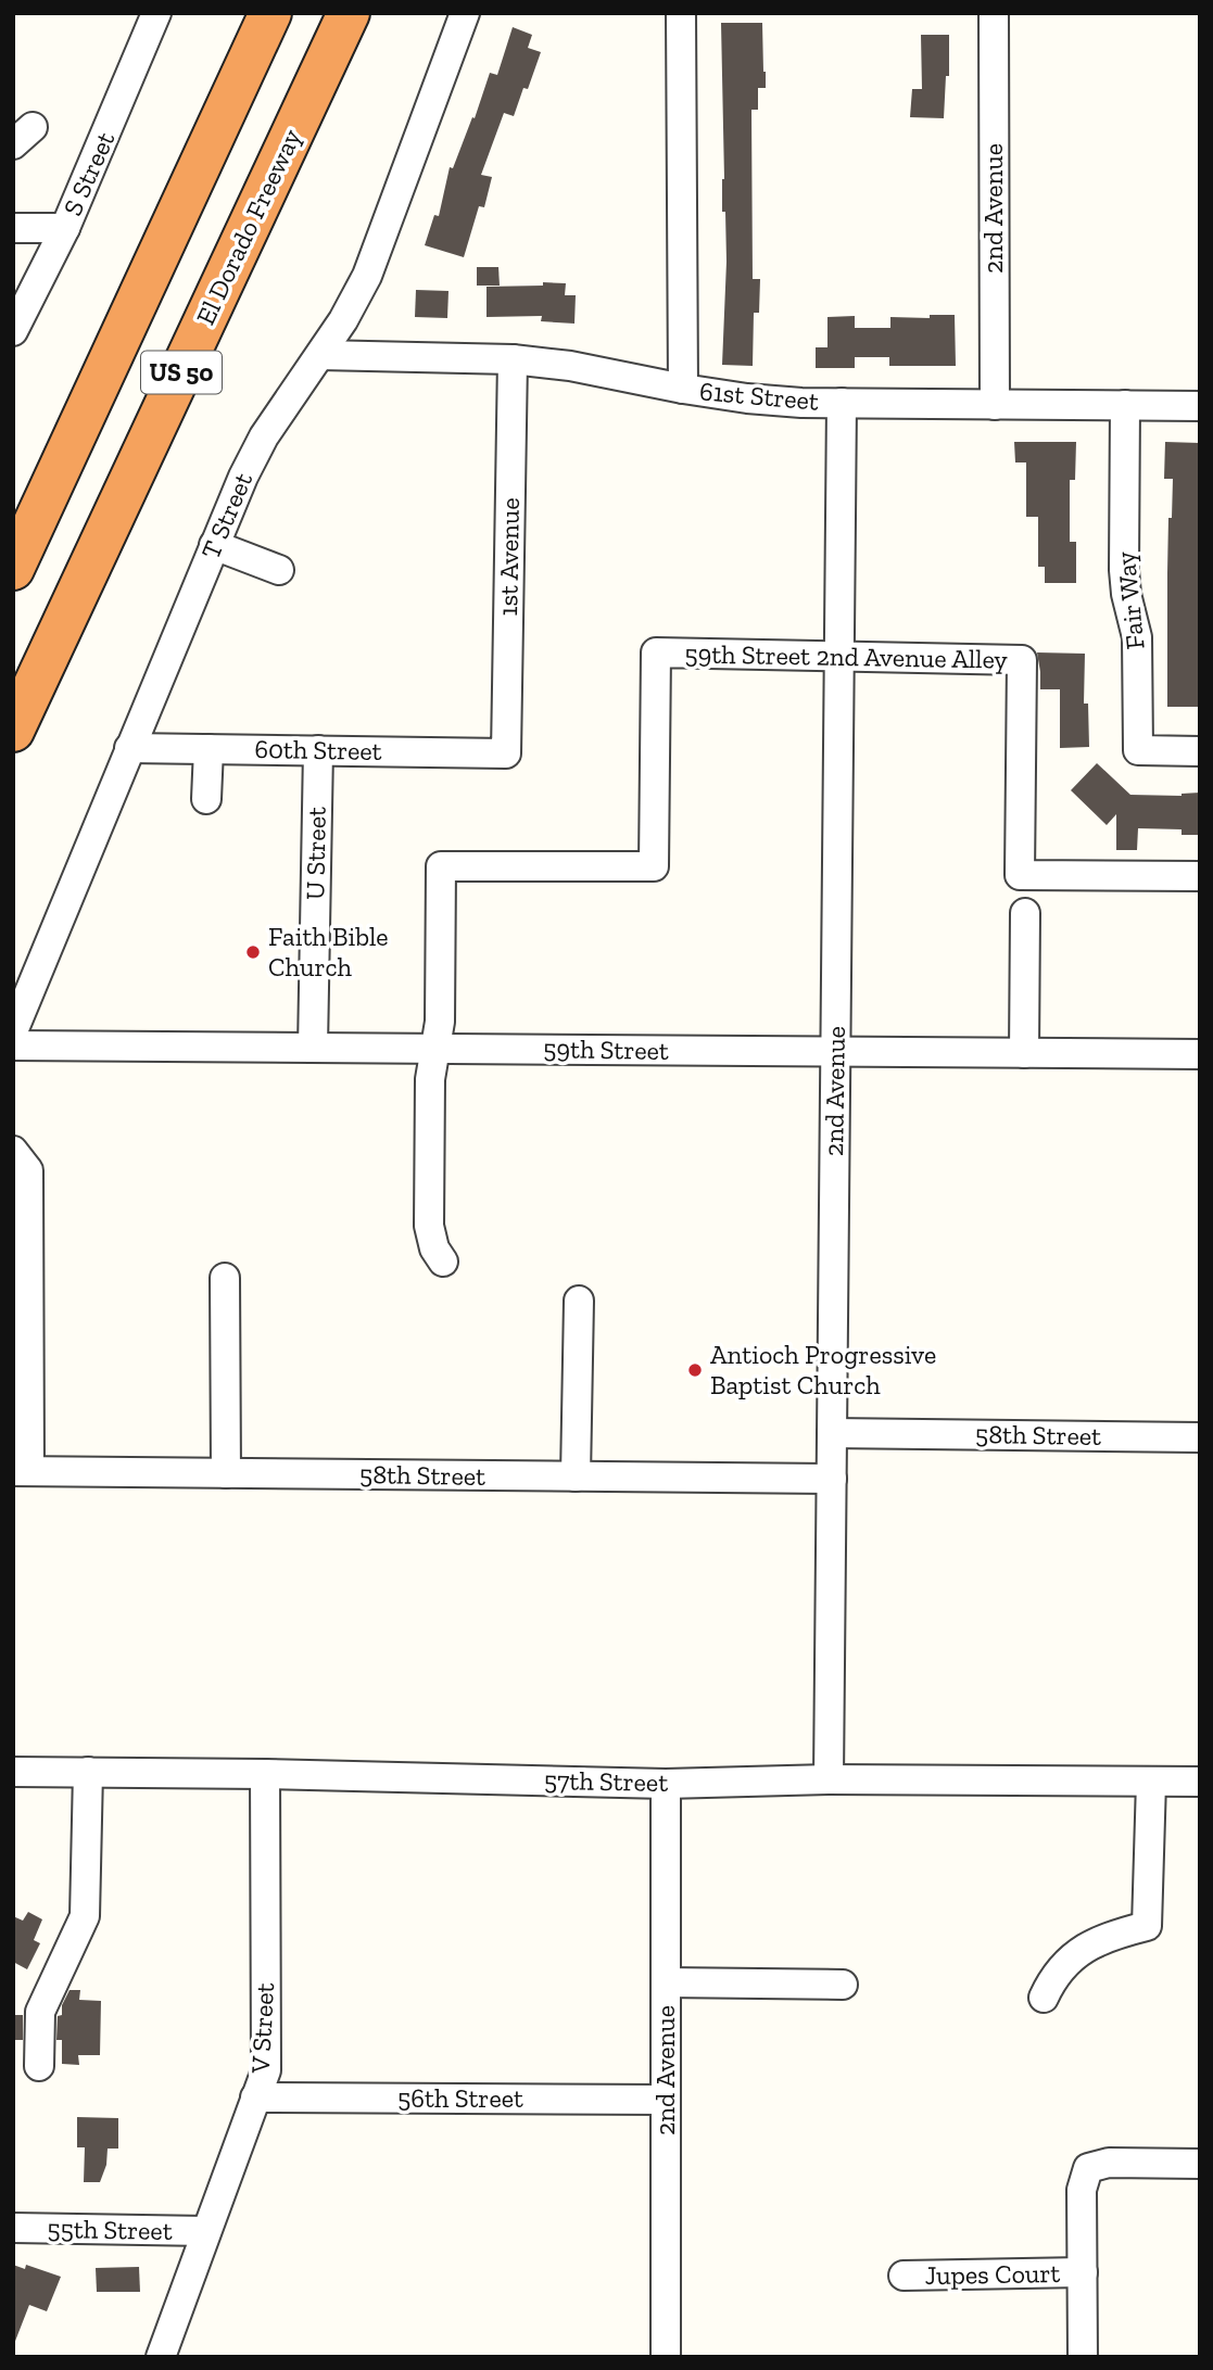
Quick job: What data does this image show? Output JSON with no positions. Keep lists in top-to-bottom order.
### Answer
{
  "streets": {
    "highway": ["El Dorado Freeway", "US 50"],
    "street": [
      "S Street",
      "2nd Avenue",
      "61st Street",
      "T Street",
      "1st Avenue",
      "Fair Way",
      "59th Street 2nd Avenue Alley",
      "60th Street",
      "U Street",
      "59th Street",
      "58th Street",
      "57th Street",
      "V Street",
      "56th Street",
      "55th Street",
      "Jupes Court"
    ]
  },
  "crossings": [
    ["2nd Avenue", "61st Street"],
    ["2nd Avenue", "59th Street 2nd Avenue Alley"],
    ["2nd Avenue", "59th Street"],
    ["2nd Avenue", "58th Street"],
    ["2nd Avenue", "57th Street"],
    ["2nd Avenue", "56th Street"],
    ["61st Street", "T Street"],
    ["61st Street", "1st Avenue"],
    ["61st Street", "Fair Way"],
    ["T Street", "60th Street"],
    ["1st Avenue", "60th Street"],
    ["59th Street 2nd Avenue Alley", "59th Street"],
    ["60th Street", "U Street"],
    ["U Street", "59th Street"],
    ["57th Street", "V Street"],
    ["V Street", "56th Street"],
    ["V Street", "55th Street"]
  ],
  "places": ["Faith Bible Church", "Antioch Progressive Baptist Church"]
}
